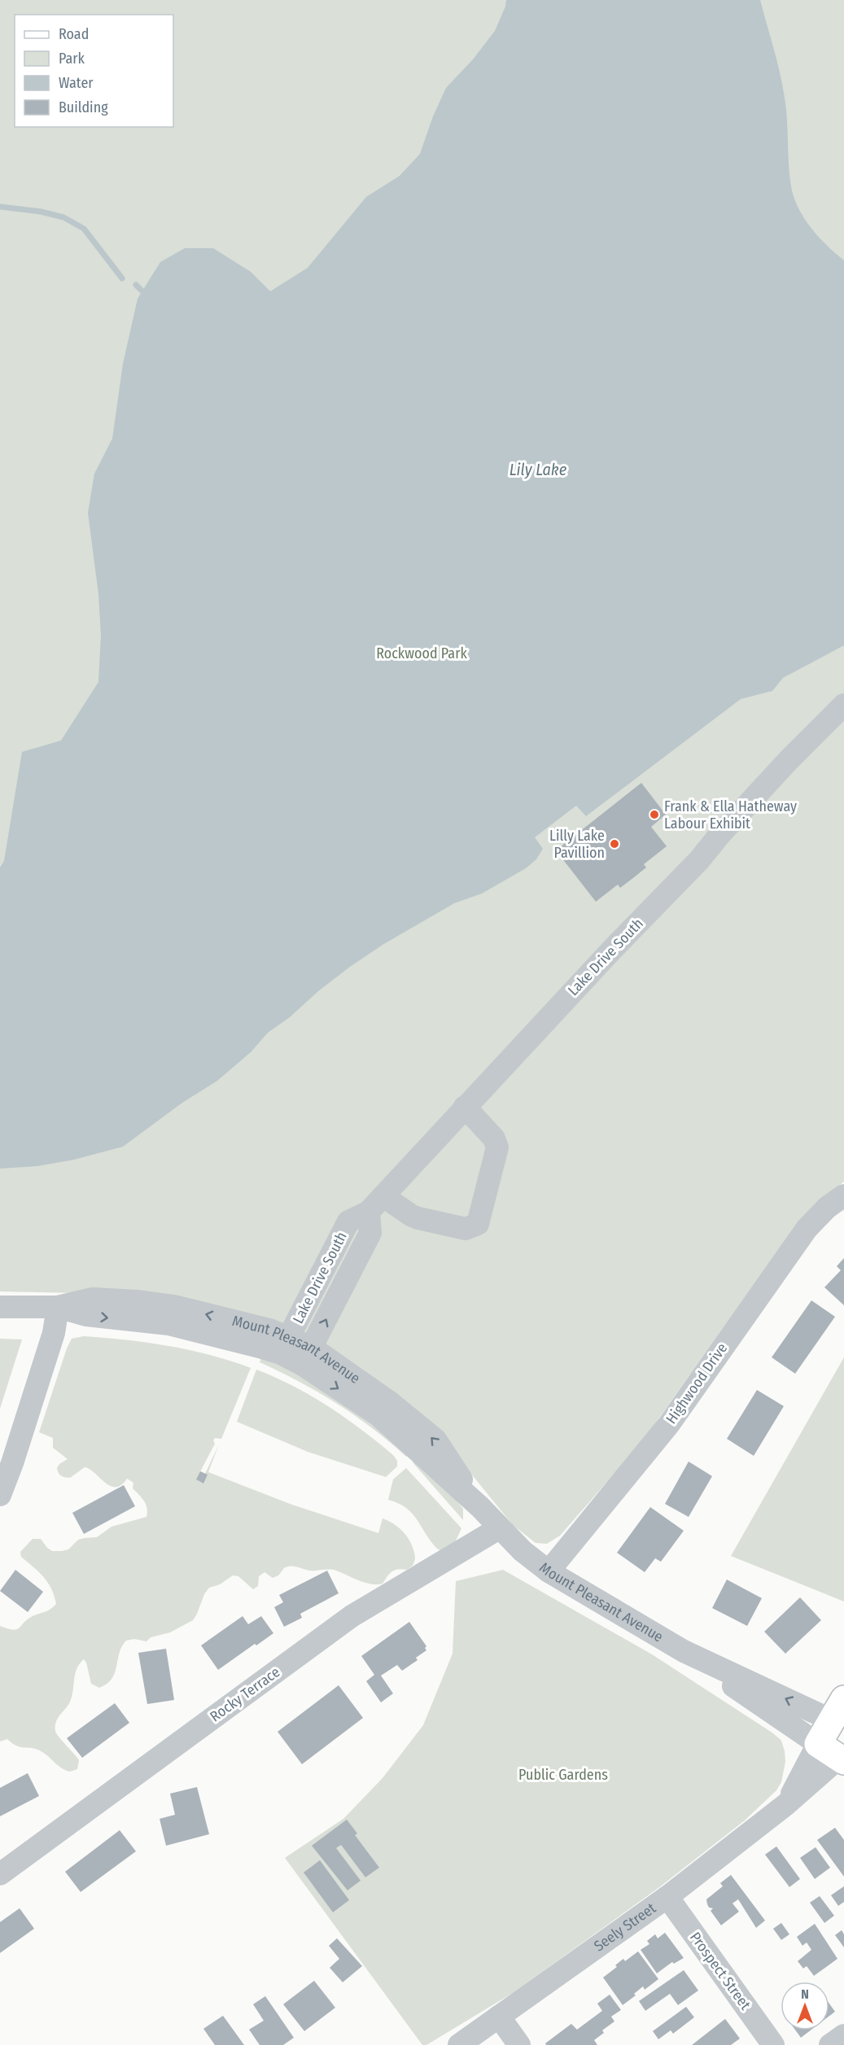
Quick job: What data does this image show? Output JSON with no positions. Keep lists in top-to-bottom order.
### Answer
{
  "streets": {
    "main road": ["Seely Street"],
    "street": [
      "Lake Drive South",
      "Mount Pleasant Avenue",
      "Highwood Drive",
      "Rocky Terrace",
      "Prospect Street"
    ]
  },
  "crossings": [
    ["Lake Drive South", "Mount Pleasant Avenue"],
    ["Mount Pleasant Avenue", "Highwood Drive"],
    ["Mount Pleasant Avenue", "Rocky Terrace"],
    ["Mount Pleasant Avenue", "Seely Street"],
    ["Seely Street", "Prospect Street"]
  ],
  "water": ["Lily Lake"],
  "parks": ["Rockwood Park", "Public Gardens"],
  "places": ["Frank & Ella Hatheway Labour Exhibit", "Lilly Lake Pavillion"],
  "legend": [
    "Road",
    "Park",
    "Water",
    "Building"
  ],
  "north": "top"
}
